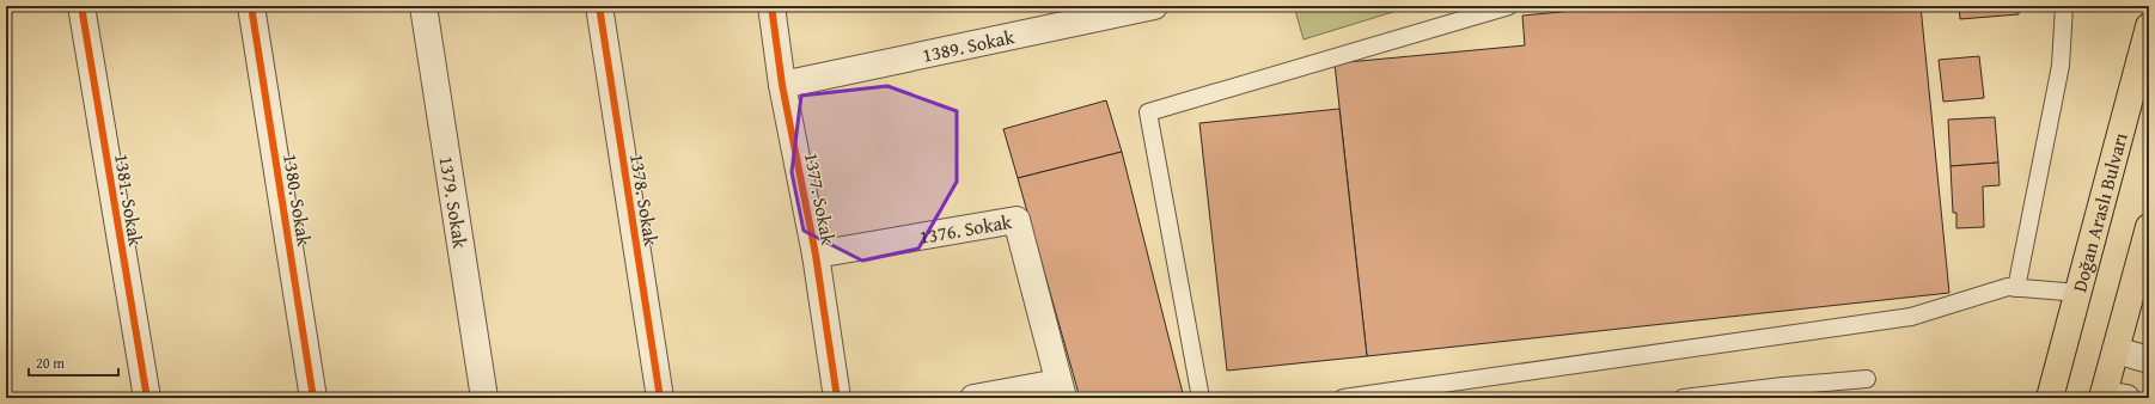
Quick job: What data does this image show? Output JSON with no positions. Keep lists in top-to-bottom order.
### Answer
{
  "streets": {
    "main road": ["Doğan Araslı Bulvarı"],
    "street": [
      "1389. Sokak",
      "1377. Sokak",
      "1381. Sokak",
      "1380. Sokak",
      "1378. Sokak",
      "1379. Sokak",
      "1376. Sokak"
    ]
  },
  "crossings": [
    ["1389. Sokak", "1377. Sokak"],
    ["1377. Sokak", "1376. Sokak"]
  ],
  "scale_bar": "20 m"
}
